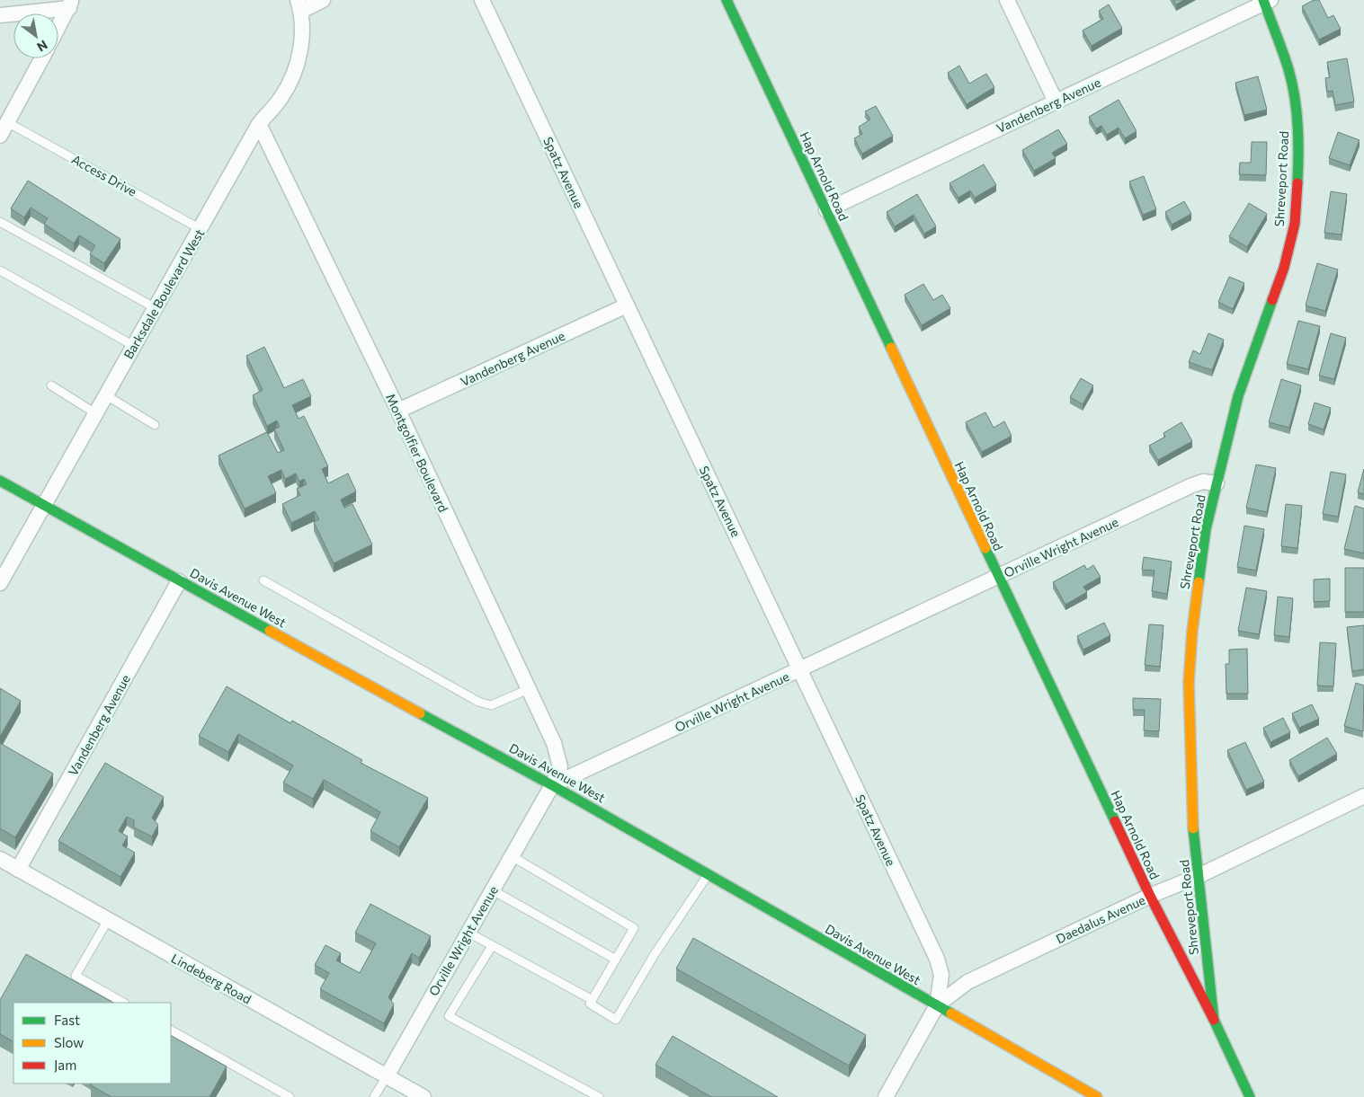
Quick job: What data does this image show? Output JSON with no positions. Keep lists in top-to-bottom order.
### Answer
{
  "streets": {
    "street": [
      "Vandenberg Avenue",
      "Spatz Avenue",
      "Hap Arnold Road",
      "Shreveport Road",
      "Barksdale Boulevard West",
      "Montgolfier Boulevard",
      "Orville Wright Avenue",
      "Davis Avenue West",
      "Daedalus Avenue",
      "Lindeberg Road"
    ],
    "lane": ["Access Drive"]
  },
  "crossings": [
    ["Vandenberg Avenue", "Spatz Avenue"],
    ["Vandenberg Avenue", "Hap Arnold Road"],
    ["Vandenberg Avenue", "Shreveport Road"],
    ["Vandenberg Avenue", "Montgolfier Boulevard"],
    ["Vandenberg Avenue", "Davis Avenue West"],
    ["Vandenberg Avenue", "Lindeberg Road"],
    ["Spatz Avenue", "Orville Wright Avenue"],
    ["Spatz Avenue", "Davis Avenue West"],
    ["Spatz Avenue", "Daedalus Avenue"],
    ["Access Drive", "Barksdale Boulevard West"],
    ["Hap Arnold Road", "Shreveport Road"],
    ["Hap Arnold Road", "Orville Wright Avenue"],
    ["Hap Arnold Road", "Daedalus Avenue"],
    ["Shreveport Road", "Orville Wright Avenue"],
    ["Shreveport Road", "Daedalus Avenue"],
    ["Barksdale Boulevard West", "Montgolfier Boulevard"],
    ["Barksdale Boulevard West", "Davis Avenue West"],
    ["Montgolfier Boulevard", "Orville Wright Avenue"],
    ["Montgolfier Boulevard", "Davis Avenue West"],
    ["Orville Wright Avenue", "Davis Avenue West"],
    ["Orville Wright Avenue", "Lindeberg Road"],
    ["Davis Avenue West", "Daedalus Avenue"]
  ],
  "legend": ["Fast", "Slow", "Jam"],
  "north": "bottom right"
}
